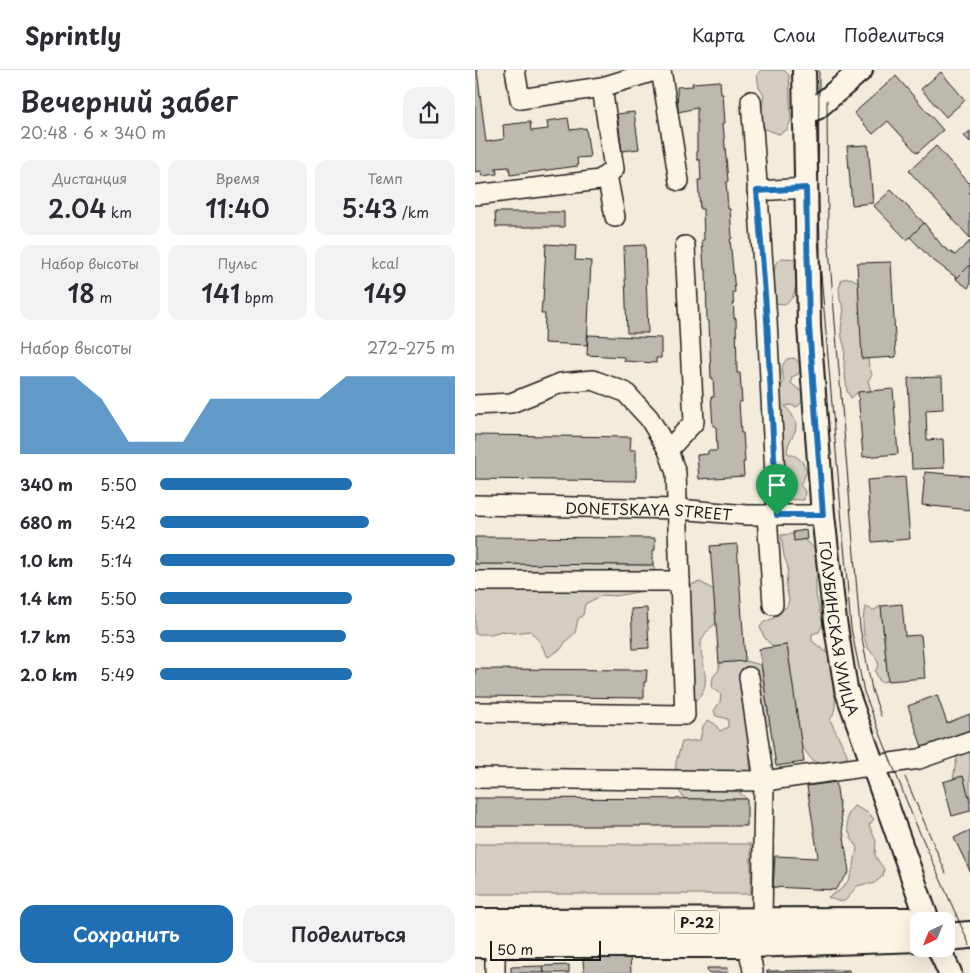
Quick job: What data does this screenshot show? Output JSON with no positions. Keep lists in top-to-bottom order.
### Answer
{
  "streets": {
    "highway": ["Р-22"],
    "main road": ["ГОЛУБИНСКАЯ УЛИЦА"],
    "street": ["DONETSKAYA STREET"]
  },
  "crossings": [
    ["DONETSKAYA STREET", "ГОЛУБИНСКАЯ УЛИЦА"]
  ],
  "scale_bar": "50 m",
  "north": "bottom left",
  "page": {
    "header": "Sprintly",
    "nav": ["Карта", "Слои", "Поделиться"],
    "heading": ["Вечерний забег", "20:48 · 6 × 340 m"],
    "stats": [
      ["Дистанция", "2.04 km"],
      ["Время", "11:40"],
      ["Темп", "5:43 /km"],
      ["Набор высоты", "18 m"],
      ["Пульс", "141 bpm"],
      ["kcal", "149"]
    ],
    "chart": ["Набор высоты", "272–275 m"],
    "list": [
      {
        "name": "340 m",
        "note": "5:50"
      },
      {
        "name": "680 m",
        "note": "5:42"
      },
      {
        "name": "1.0 km",
        "note": "5:14"
      },
      {
        "name": "1.4 km",
        "note": "5:50"
      },
      {
        "name": "1.7 km",
        "note": "5:53"
      },
      {
        "name": "2.0 km",
        "note": "5:49"
      }
    ],
    "buttons": ["Сохранить", "Поделиться"],
    "scale": "50 m"
  }
}
